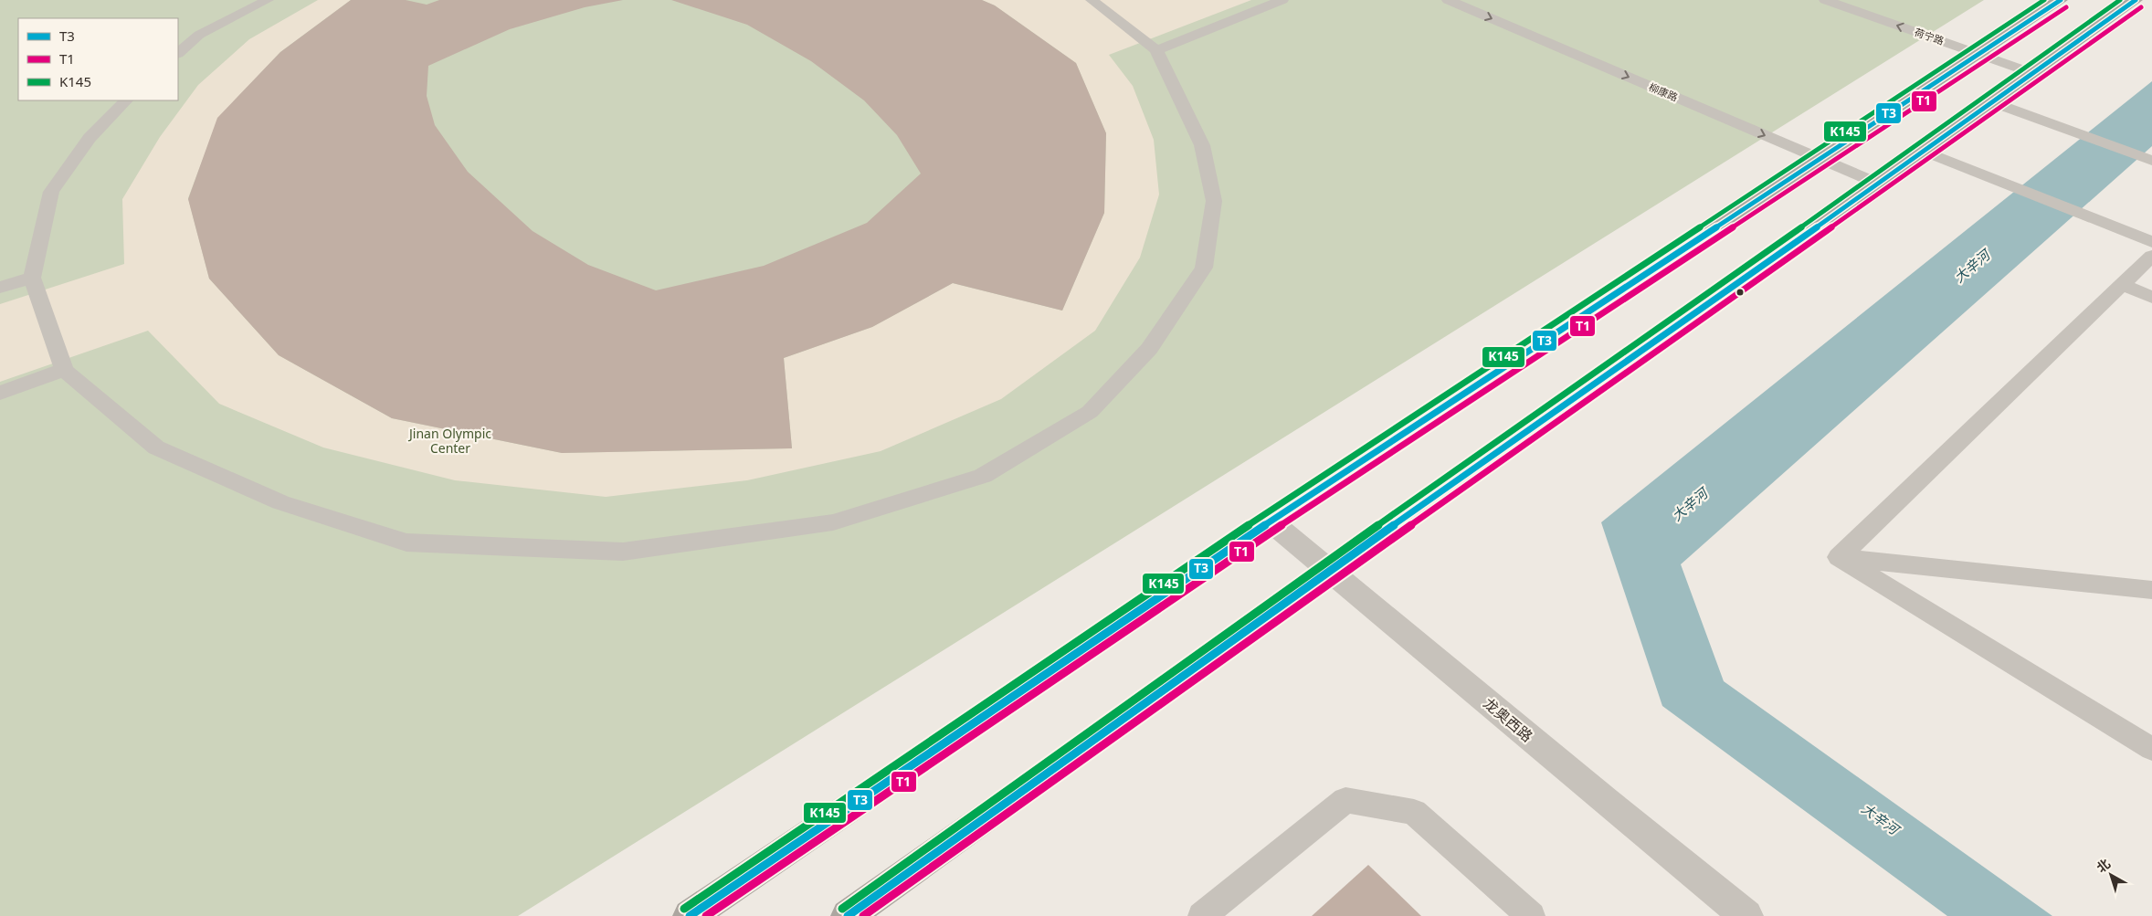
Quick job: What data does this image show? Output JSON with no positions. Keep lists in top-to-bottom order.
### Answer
{
  "streets": {
    "street": ["荷宁路", "柳康路", "龙奥西路"]
  },
  "one_way": ["荷宁路", "柳康路"],
  "water": ["大辛河"],
  "parks": ["Jinan Olympic Center"],
  "lines": ["transit line T3", "transit line K145", "transit line T1"],
  "legend": ["T3", "T1", "K145"],
  "north": "top left"
}
